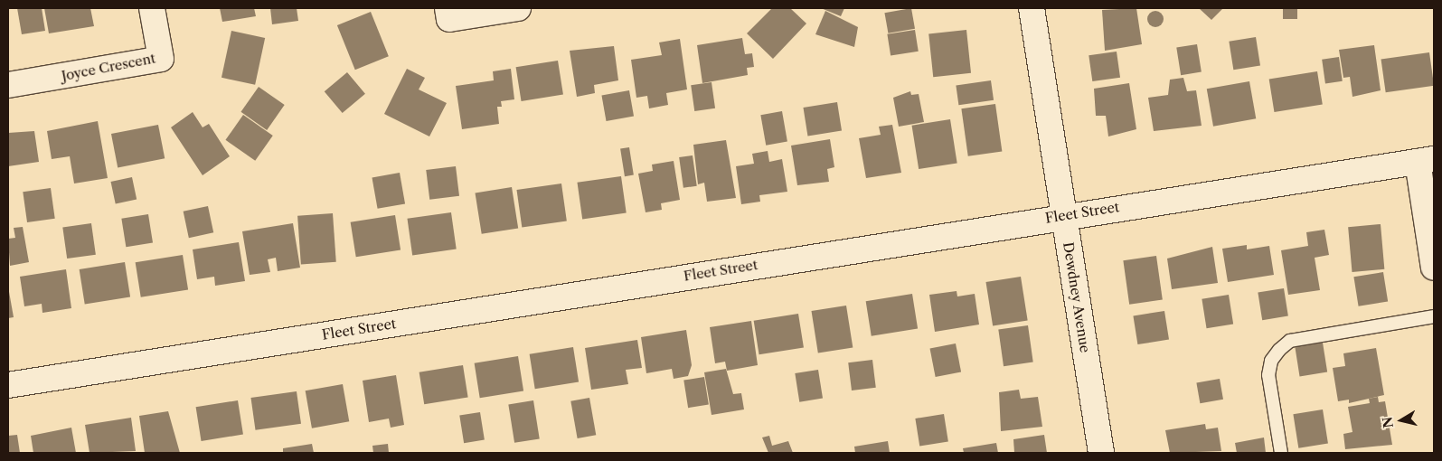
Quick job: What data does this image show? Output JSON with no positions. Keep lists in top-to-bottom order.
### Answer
{
  "streets": {
    "street": ["Joyce Crescent", "Fleet Street", "Dewdney Avenue"]
  },
  "crossings": [
    ["Fleet Street", "Dewdney Avenue"]
  ],
  "north": "left"
}
